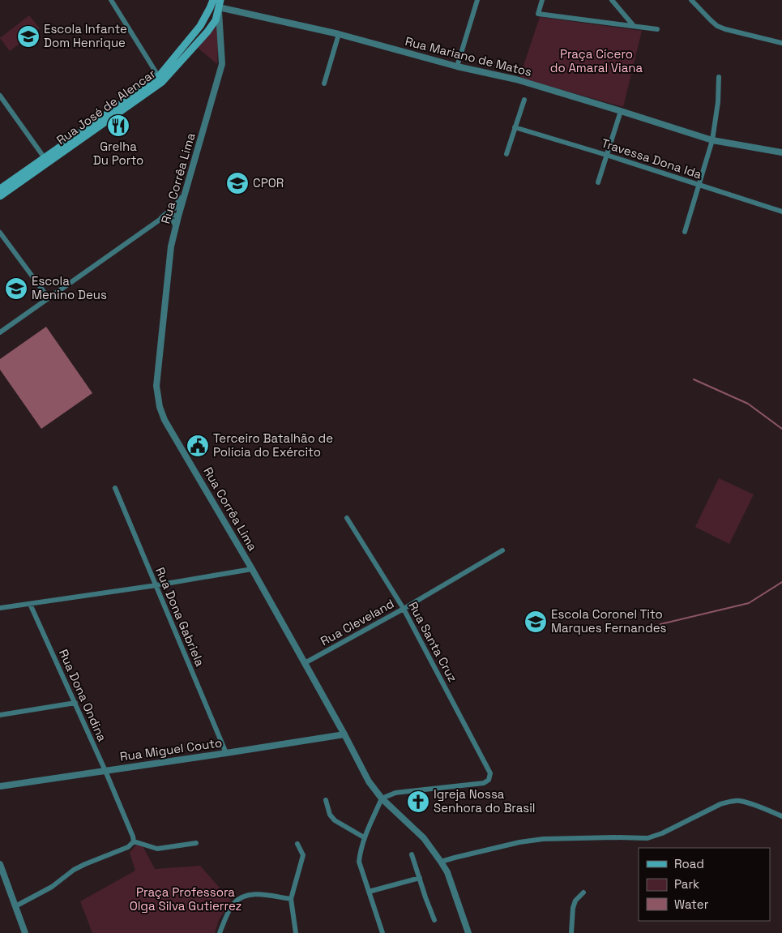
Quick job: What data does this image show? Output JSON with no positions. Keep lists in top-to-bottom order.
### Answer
{
  "streets": {
    "main road": ["Rua José de Alencar"],
    "street": [
      "Rua Mariano de Matos",
      "Travessa Dona Ida",
      "Rua Corrêa Lima",
      "Rua Dona Gabriela",
      "Rua Cleveland",
      "Rua Santa Cruz",
      "Rua Dona Ondina",
      "Rua Miguel Couto"
    ]
  },
  "crossings": [
    ["Rua Mariano de Matos", "Rua José de Alencar"],
    ["Rua Mariano de Matos", "Rua Corrêa Lima"],
    ["Rua José de Alencar", "Rua Corrêa Lima"],
    ["Rua Corrêa Lima", "Rua Cleveland"],
    ["Rua Corrêa Lima", "Rua Santa Cruz"],
    ["Rua Corrêa Lima", "Rua Miguel Couto"],
    ["Rua Dona Gabriela", "Rua Miguel Couto"],
    ["Rua Cleveland", "Rua Santa Cruz"],
    ["Rua Dona Ondina", "Rua Miguel Couto"]
  ],
  "parks": ["Praça Cícero do Amaral Viana", "Praça Professora Olga Silva Gutierrez"],
  "places": {
    "school or university": [
      "Escola Infante Dom Henrique",
      "CPOR",
      "Escola Menino Deus",
      "Escola Coronel Tito Marques Fernandes"
    ],
    "restaurant": ["Grelha Du Porto"],
    "public building": ["Terceiro Batalhão de Polícia do Exército"],
    "church": ["Igreja Nossa Senhora do Brasil"]
  },
  "legend": ["Road", "Park", "Water"]
}
